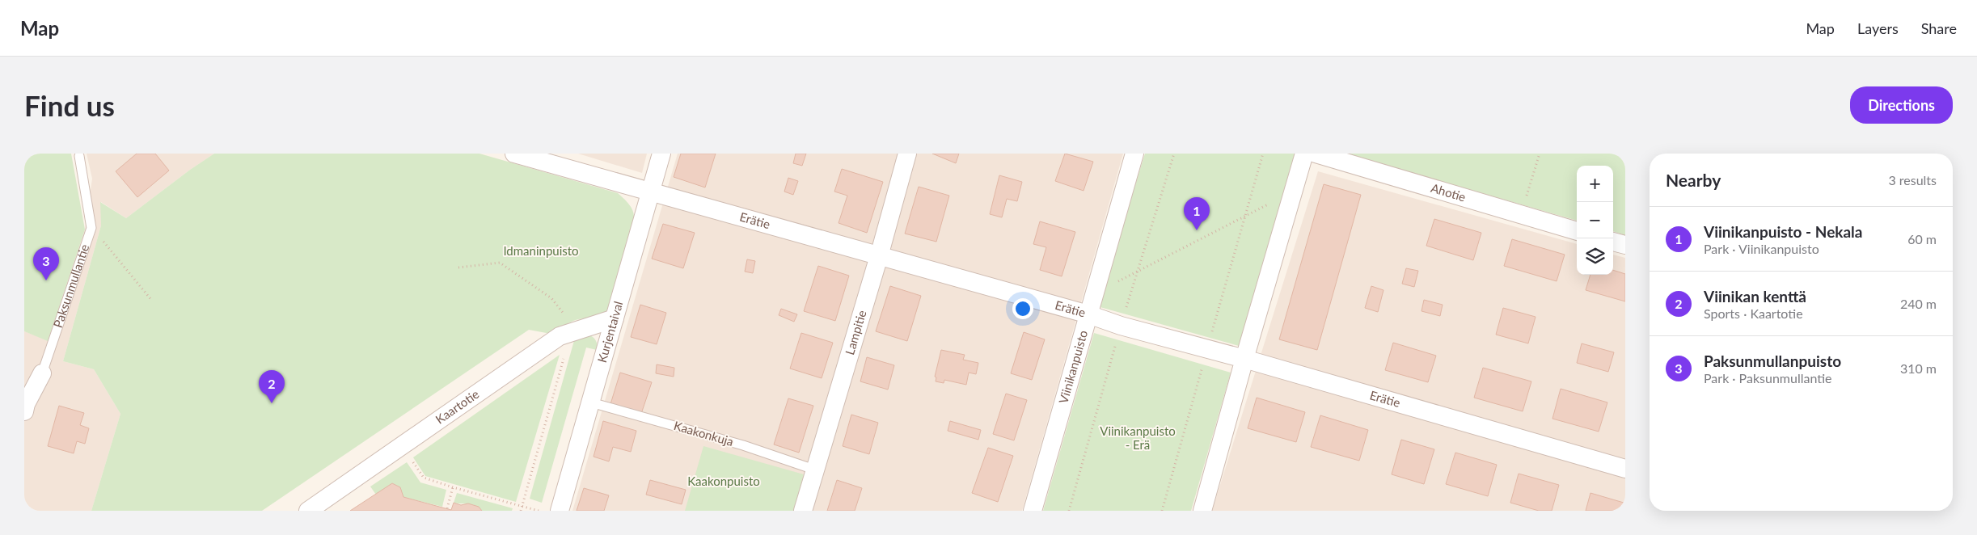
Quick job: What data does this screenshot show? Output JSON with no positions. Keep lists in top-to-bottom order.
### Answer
{
  "streets": {
    "street": [
      "Ahotie",
      "Erätie",
      "Paksunmullantie",
      "Kurjentaival",
      "Lampitie",
      "Viinikanpuisto",
      "Kaartotie"
    ],
    "lane": ["Kaakonkuja"]
  },
  "crossings": [
    ["Erätie", "Kurjentaival"],
    ["Erätie", "Lampitie"],
    ["Erätie", "Viinikanpuisto"],
    ["Kurjentaival", "Kaartotie"],
    ["Kurjentaival", "Kaakonkuja"],
    ["Lampitie", "Kaakonkuja"]
  ],
  "parks": ["Idmaninpuisto", "Viinikanpuisto - Erä", "Kaakonpuisto"],
  "page": {
    "header": "Map",
    "nav": ["Map", "Layers", "Share"],
    "buttons": "Directions",
    "title": "Find us",
    "heading": ["Nearby", "3 results"],
    "map_buttons": ["+", "−"],
    "pins": ["1", "3", "2"],
    "list": [
      {
        "mark": "1",
        "name": "Viinikanpuisto - Nekala",
        "note": "Park · Viinikanpuisto",
        "value": "60 m"
      },
      {
        "mark": "2",
        "name": "Viinikan kenttä",
        "note": "Sports · Kaartotie",
        "value": "240 m"
      },
      {
        "mark": "3",
        "name": "Paksunmullanpuisto",
        "note": "Park · Paksunmullantie",
        "value": "310 m"
      }
    ]
  }
}
